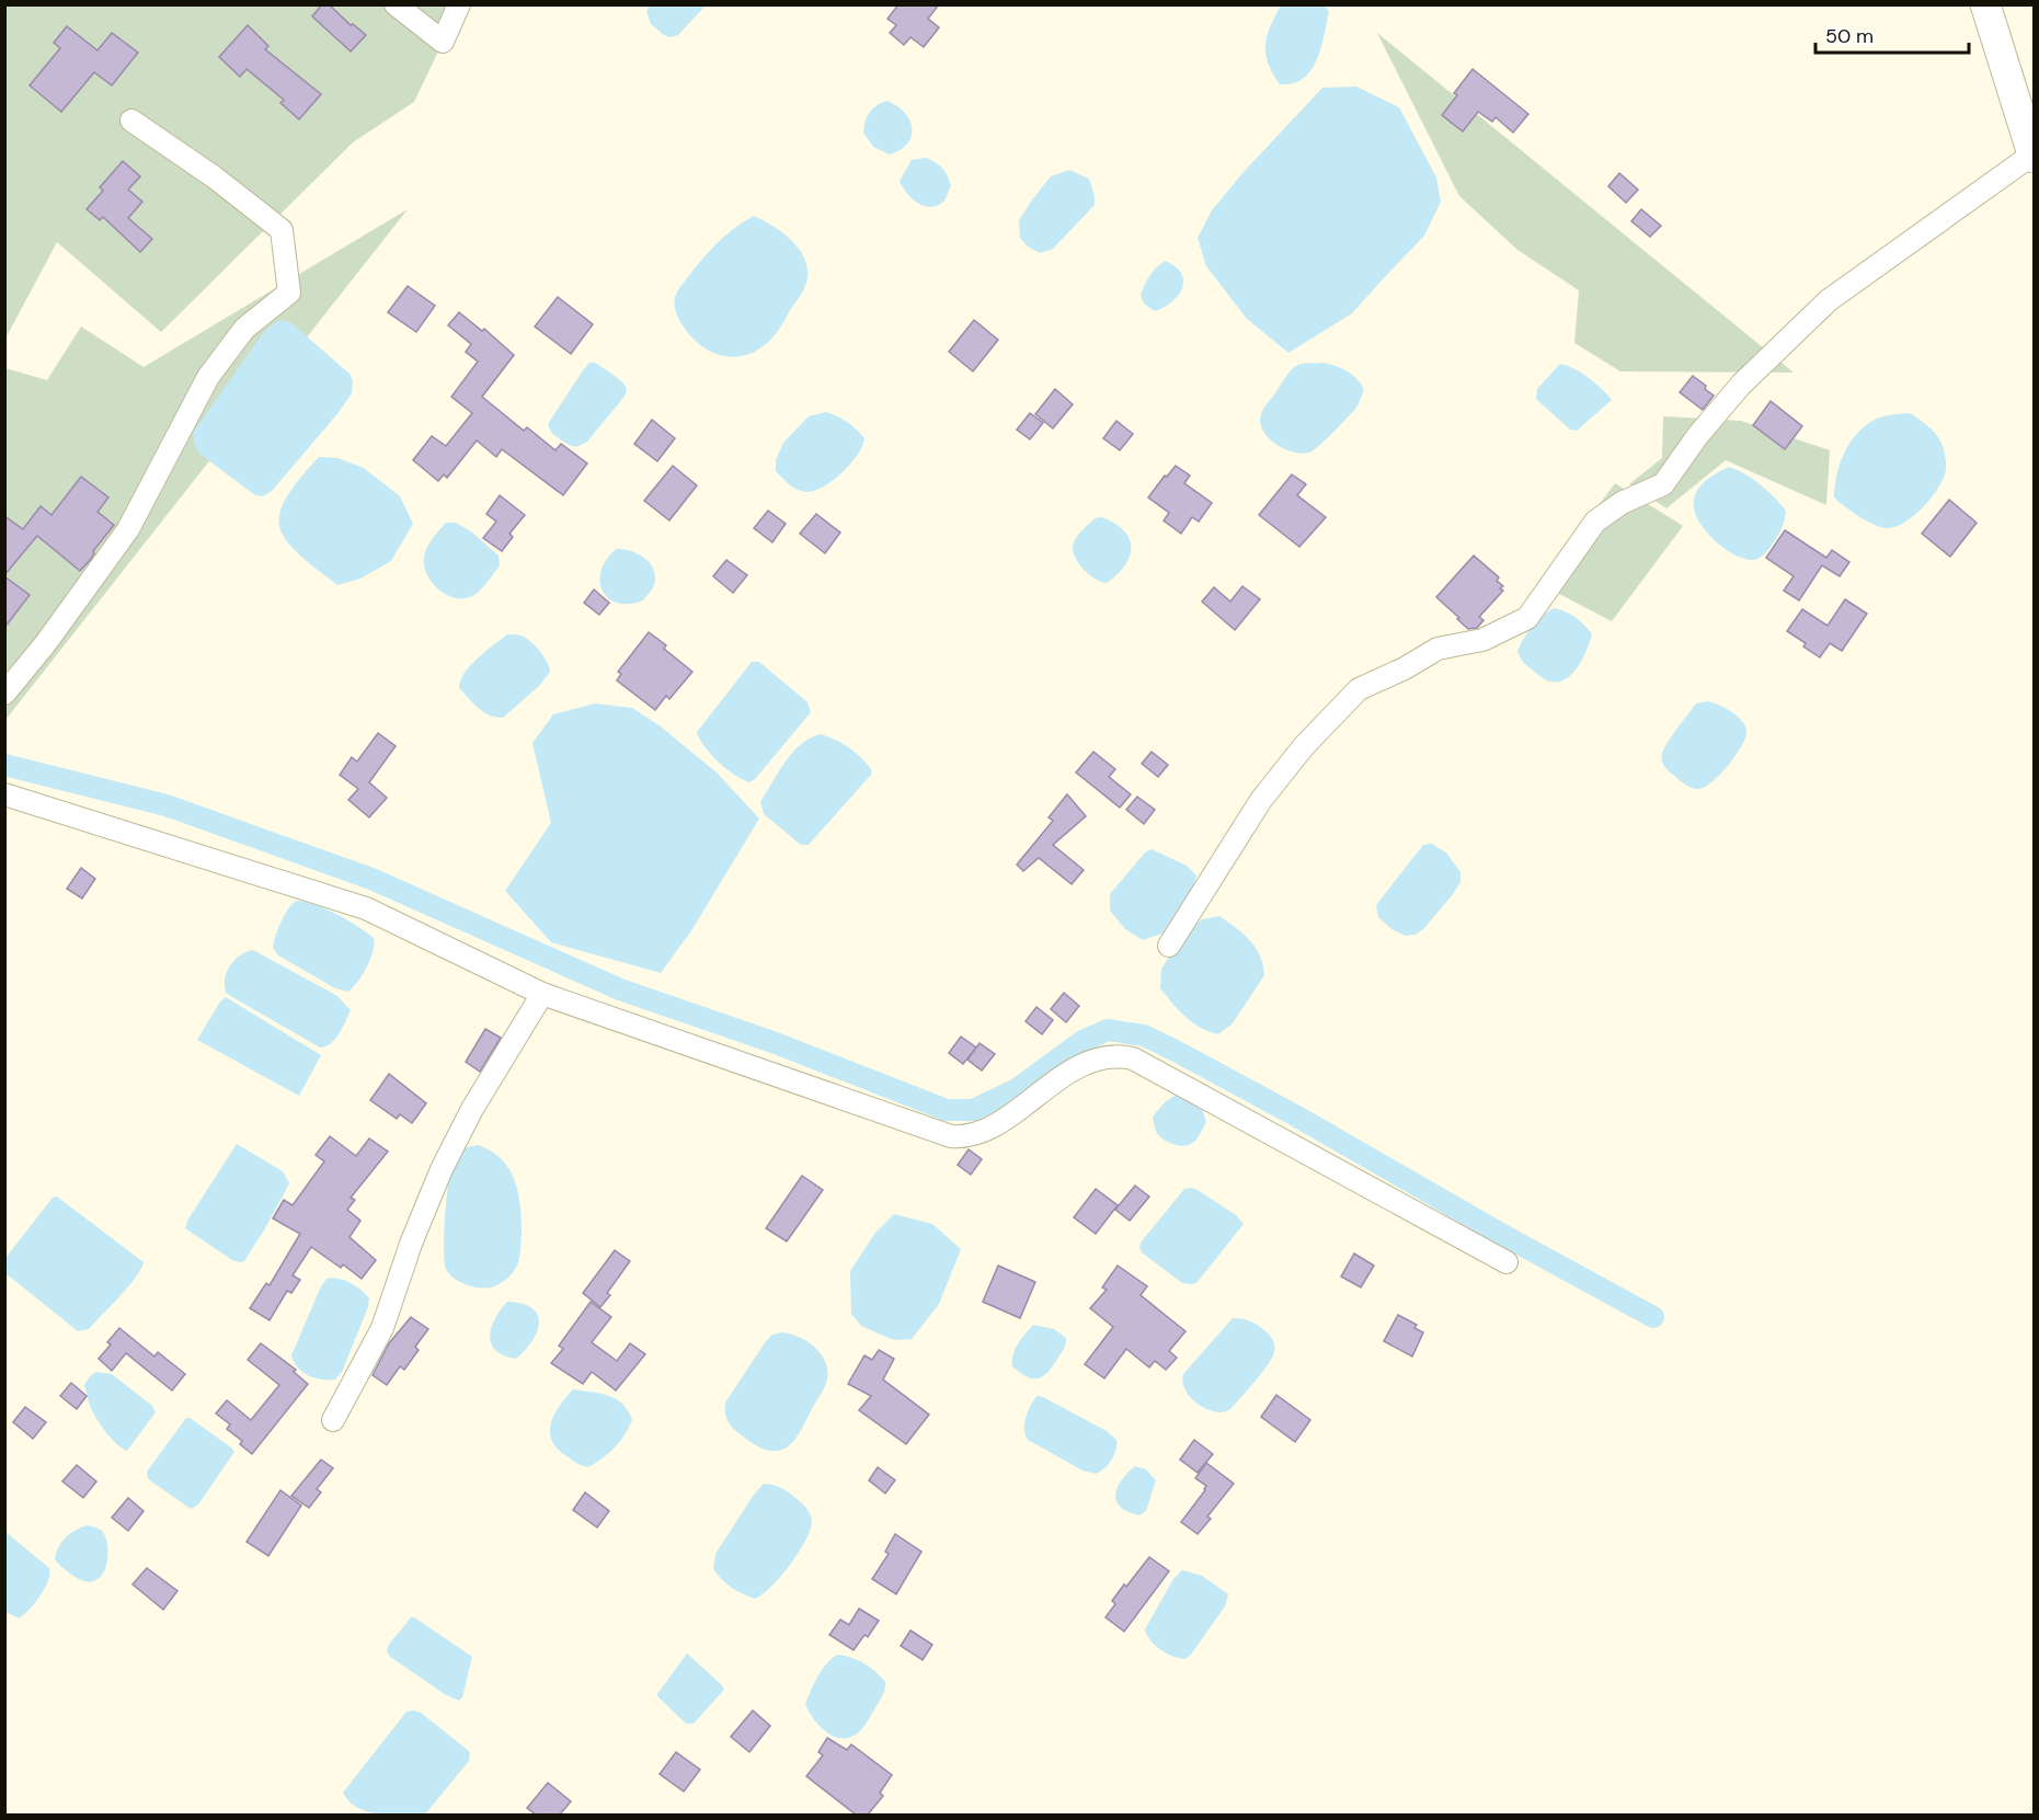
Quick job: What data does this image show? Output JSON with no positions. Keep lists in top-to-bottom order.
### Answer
{
  "scale_bar": "50 m"
}
